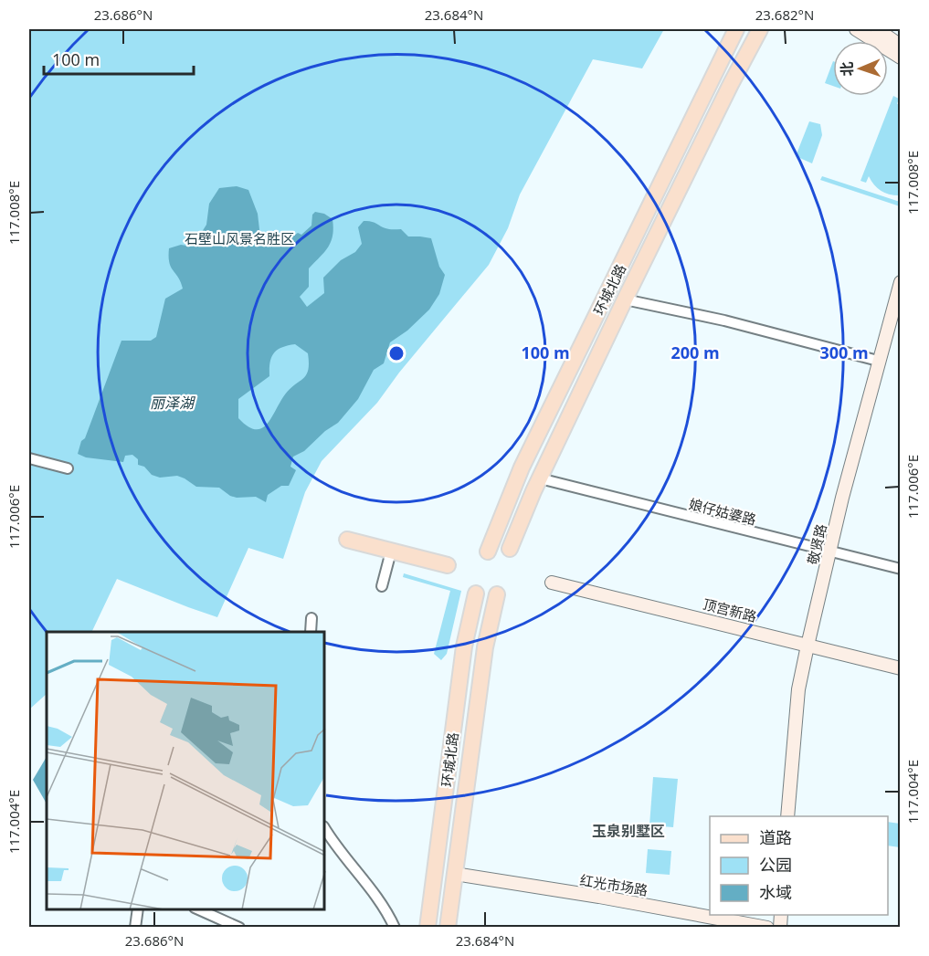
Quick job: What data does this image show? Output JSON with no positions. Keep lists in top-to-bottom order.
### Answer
{
  "streets": {
    "main road": ["环城北路"],
    "street": [
      "娘仔姑婆路",
      "敬贤路",
      "顶宫新路",
      "红光市场路"
    ]
  },
  "crossings": [
    ["环城北路", "娘仔姑婆路"],
    ["环城北路", "红光市场路"],
    ["娘仔姑婆路", "敬贤路"],
    ["敬贤路", "顶宫新路"]
  ],
  "districts": ["玉泉别墅区"],
  "water": ["丽泽湖"],
  "parks": ["石壁山风景名胜区"],
  "legend": ["道路", "公园", "水域"],
  "scale_bar": "100 m",
  "north": "left",
  "coordinates": [
    "23.686°N",
    "23.684°N",
    "23.682°N",
    "117.008°E",
    "117.006°E",
    "117.004°E"
  ],
  "rings": ["100 m", "200 m", "300 m"]
}
